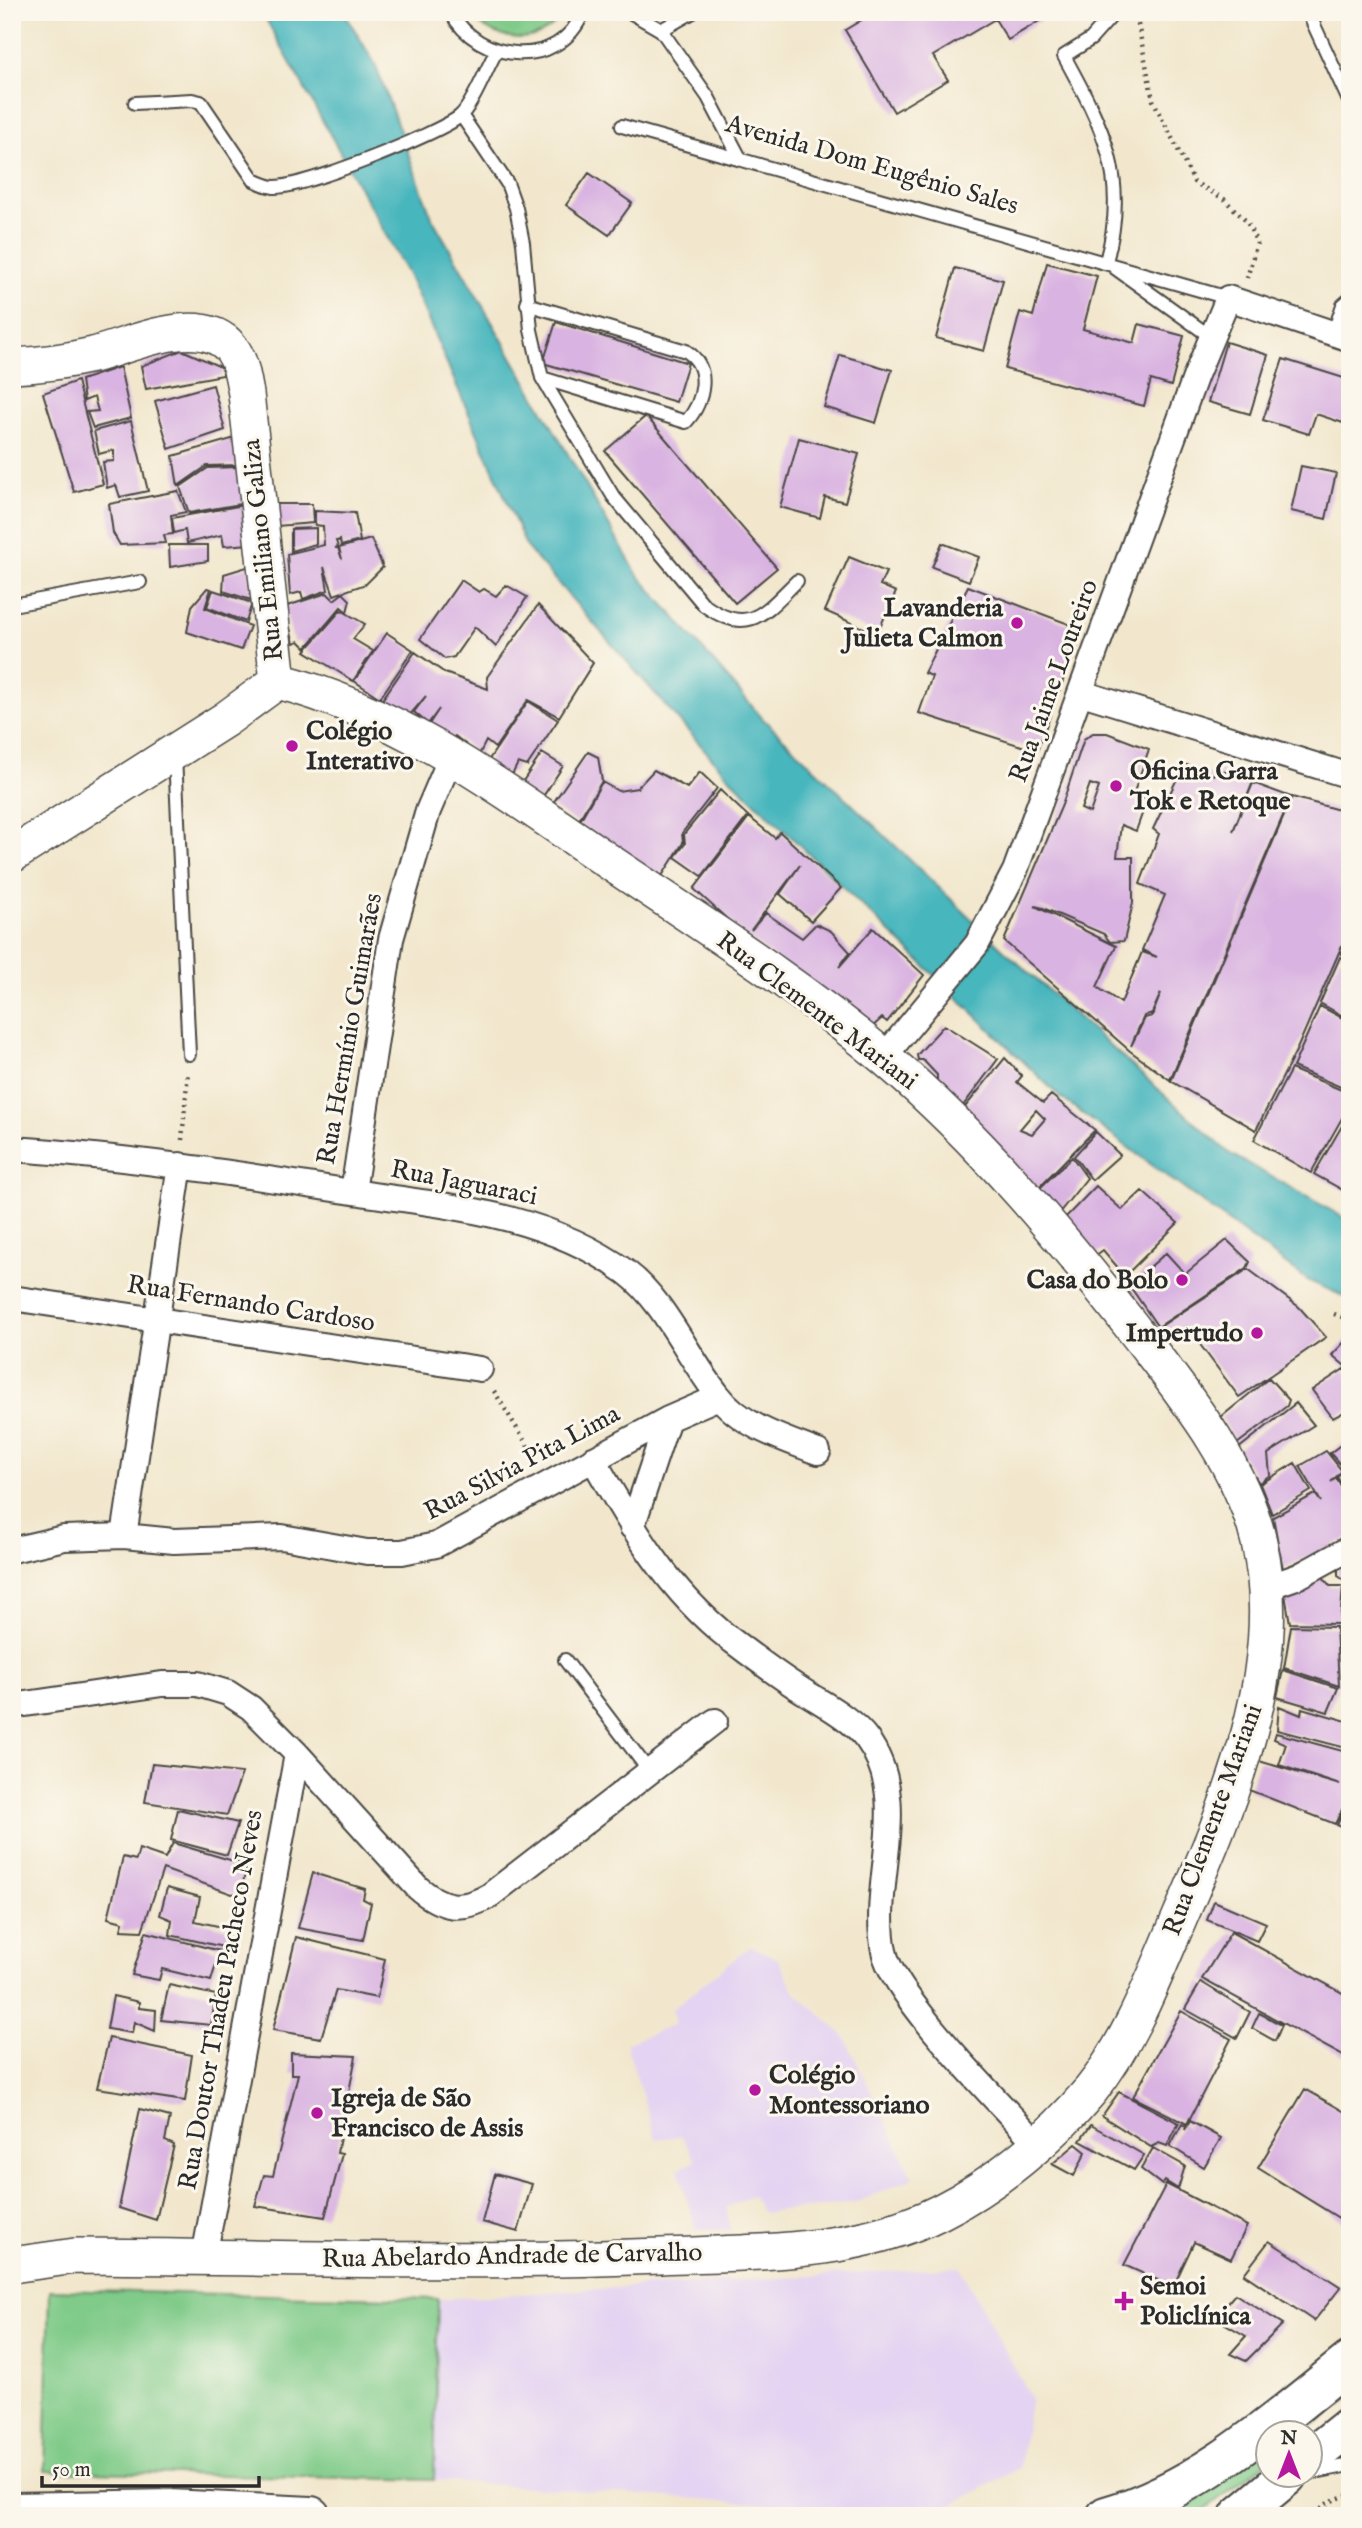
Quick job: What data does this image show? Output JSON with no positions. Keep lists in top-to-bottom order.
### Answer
{
  "streets": {
    "street": [
      "Avenida Dom Eugênio Sales",
      "Rua Emiliano Galiza",
      "Rua Jaime Loureiro",
      "Rua Clemente Mariani",
      "Rua Hermínio Guimarães",
      "Rua Jaguaraci",
      "Rua Fernando Cardoso",
      "Rua Silvia Pita Lima",
      "Rua Doutor Thadeu Pacheco Neves",
      "Rua Abelardo Andrade de Carvalho"
    ]
  },
  "crossings": [
    ["Avenida Dom Eugênio Sales", "Rua Jaime Loureiro"],
    ["Rua Emiliano Galiza", "Rua Clemente Mariani"],
    ["Rua Jaime Loureiro", "Rua Clemente Mariani"],
    ["Rua Clemente Mariani", "Rua Hermínio Guimarães"],
    ["Rua Clemente Mariani", "Rua Abelardo Andrade de Carvalho"],
    ["Rua Hermínio Guimarães", "Rua Jaguaraci"],
    ["Rua Jaguaraci", "Rua Silvia Pita Lima"],
    ["Rua Doutor Thadeu Pacheco Neves", "Rua Abelardo Andrade de Carvalho"]
  ],
  "places": {
    "other": [
      "Lavanderia Julieta Calmon",
      "Colégio Interativo",
      "Oficina Garra Tok e Retoque",
      "Casa do Bolo",
      "Impertudo",
      "Colégio Montessoriano",
      "Igreja de São Francisco de Assis"
    ],
    "health": ["Semoi Policlínica"]
  },
  "scale_bar": "50 m",
  "north": "top"
}
